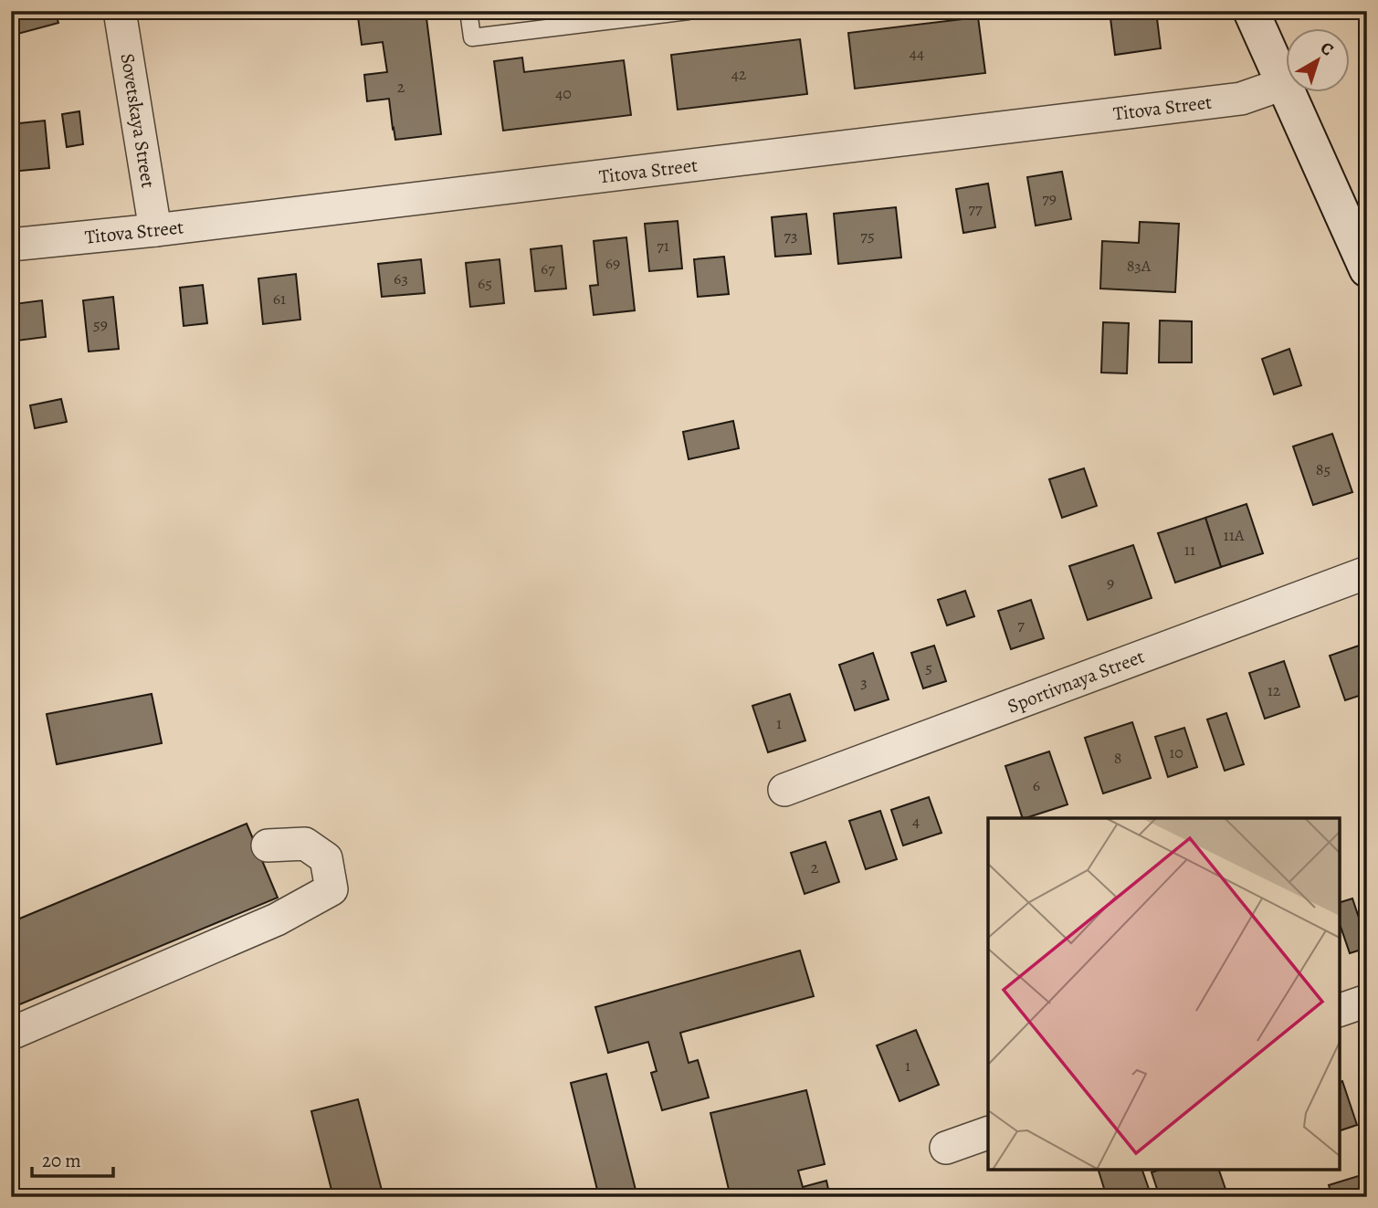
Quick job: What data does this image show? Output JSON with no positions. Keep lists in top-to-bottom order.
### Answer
{
  "streets": {
    "street": ["Titova Street", "Sovetskaya Street", "Sportivnaya Street"]
  },
  "crossings": [
    ["Titova Street", "Sovetskaya Street"]
  ],
  "house_numbers": [
    "44",
    "42",
    "2",
    "40",
    "79",
    "77",
    "73",
    "75",
    "71",
    "69",
    "83А",
    "67",
    "63",
    "65",
    "61",
    "59",
    "85",
    "11А",
    "11",
    "9",
    "7",
    "5",
    "3",
    "12",
    "1",
    "10",
    "8",
    "6",
    "4",
    "2",
    "1"
  ],
  "scale_bar": "20 m",
  "north": "top right"
}
